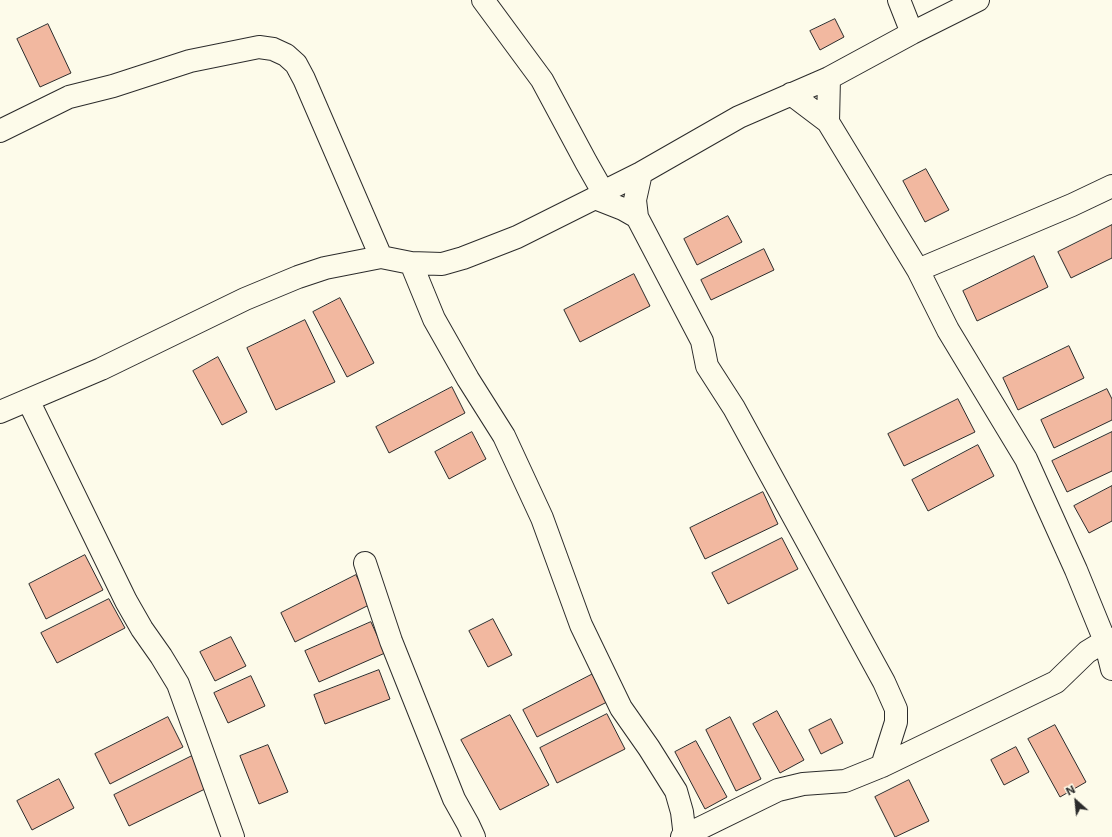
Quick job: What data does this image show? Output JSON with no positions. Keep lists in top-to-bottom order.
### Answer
{
  "north": "top left"
}
